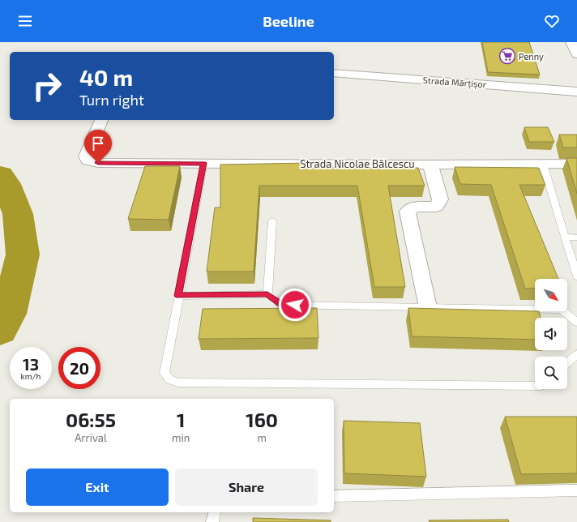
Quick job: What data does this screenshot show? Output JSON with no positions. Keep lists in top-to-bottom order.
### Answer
{
  "streets": {
    "street": ["Strada Mărțișor", "Strada Nicolae Bălcescu"]
  },
  "places": {
    "supermarket": ["Penny"]
  },
  "north": "bottom right",
  "page": {
    "header": "Beeline",
    "turn": ["40 m", "Turn right"],
    "speed": "13 km/h",
    "limit": "20",
    "eta": [
      "06:55",
      "Arrival",
      "1",
      "min",
      "160",
      "m"
    ],
    "buttons": ["Exit", "Share"]
  }
}
